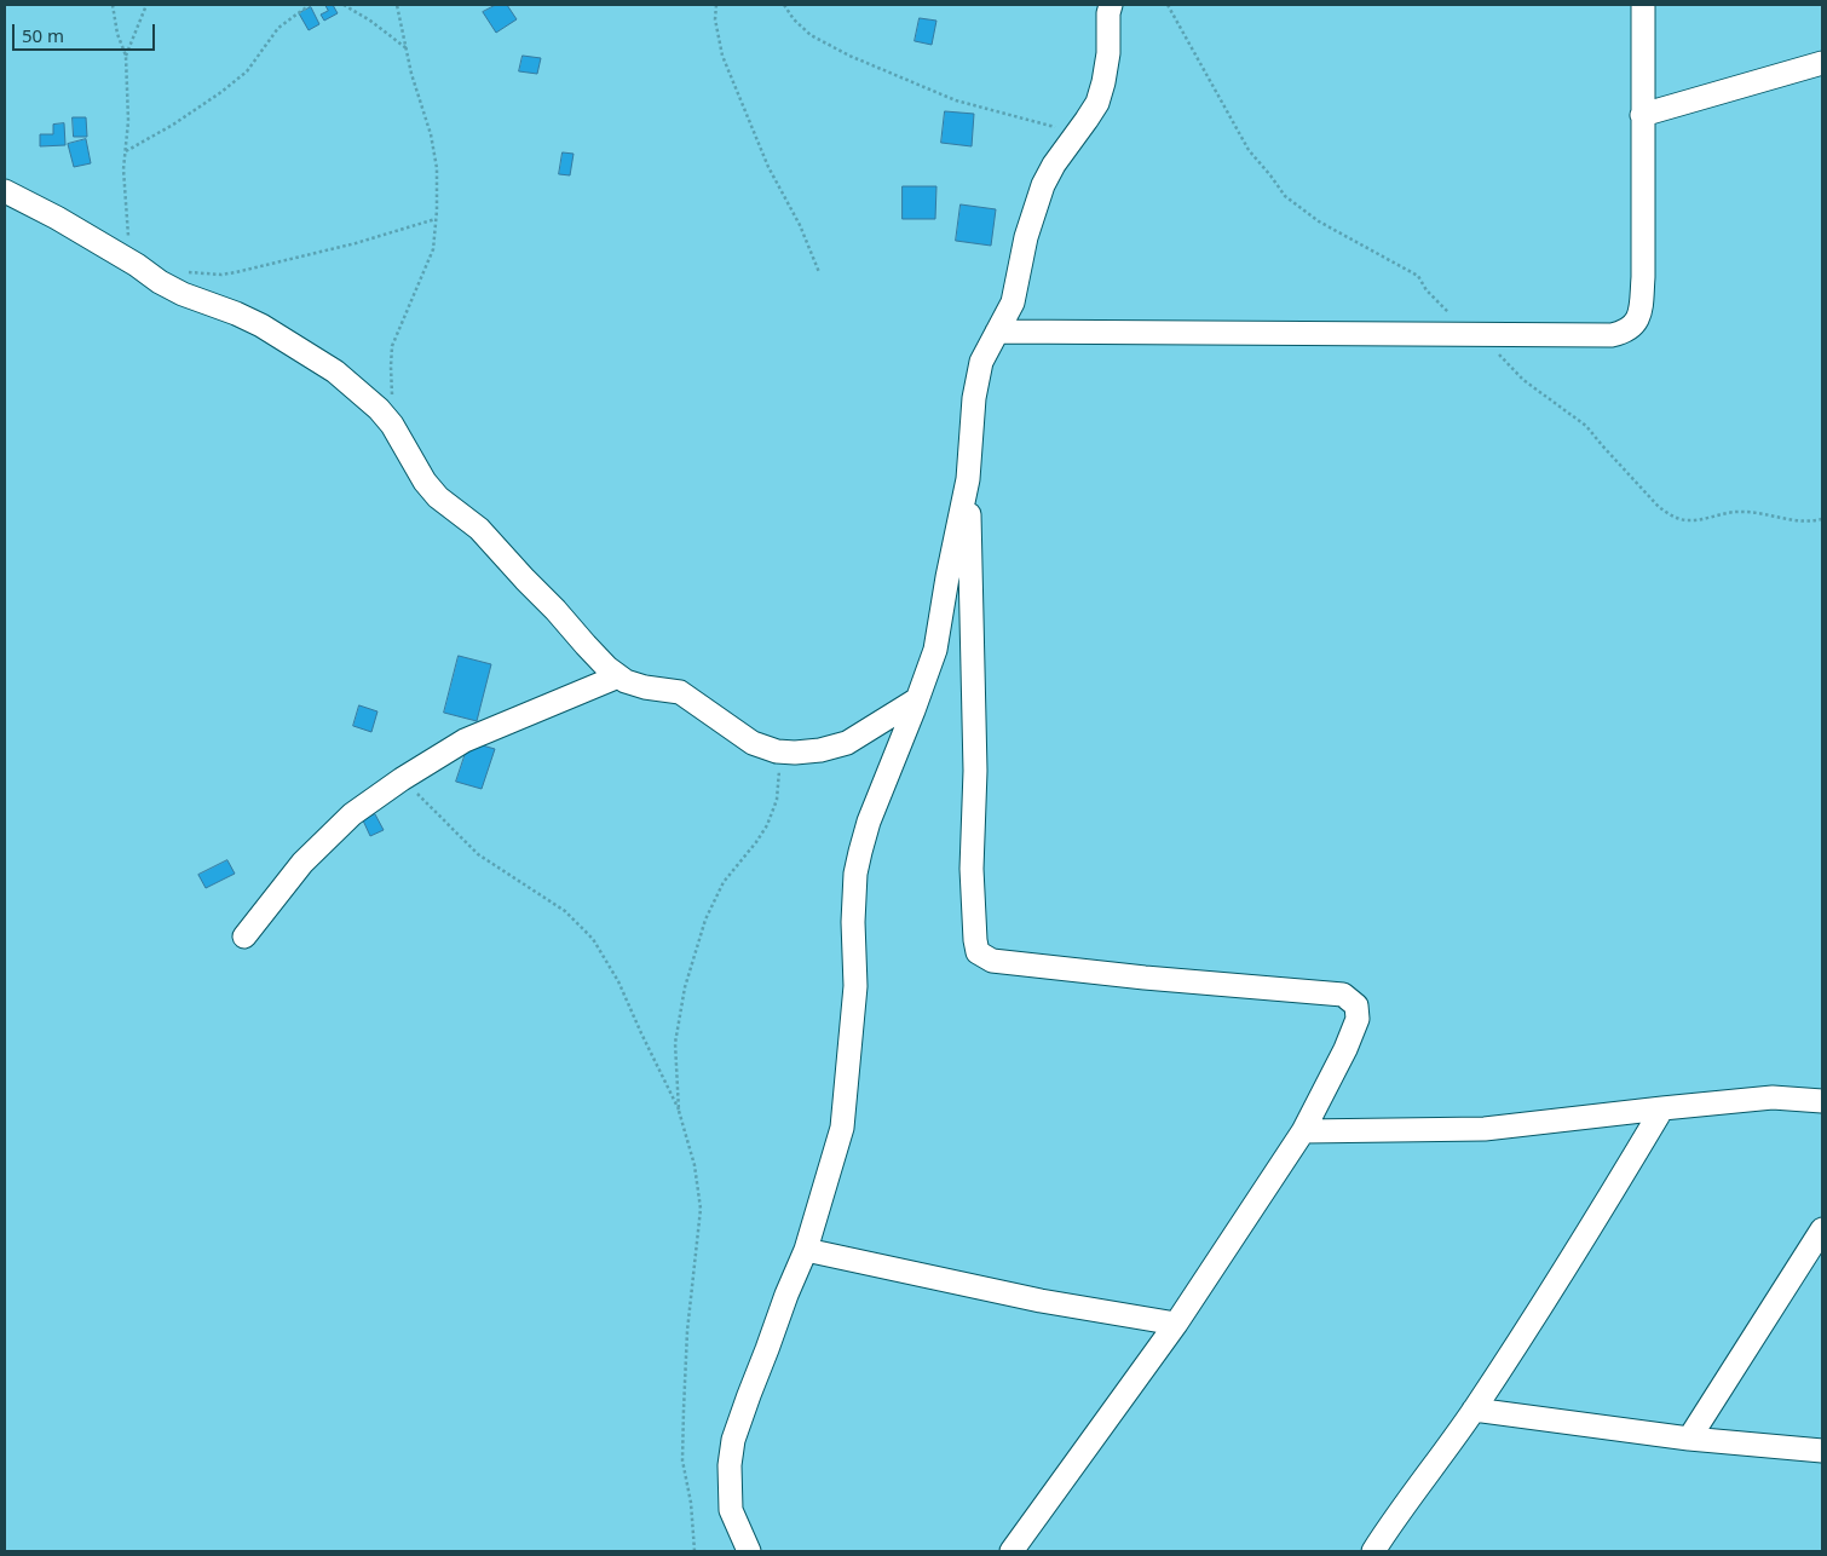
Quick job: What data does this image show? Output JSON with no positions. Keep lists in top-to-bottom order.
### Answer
{
  "scale_bar": "50 m"
}
